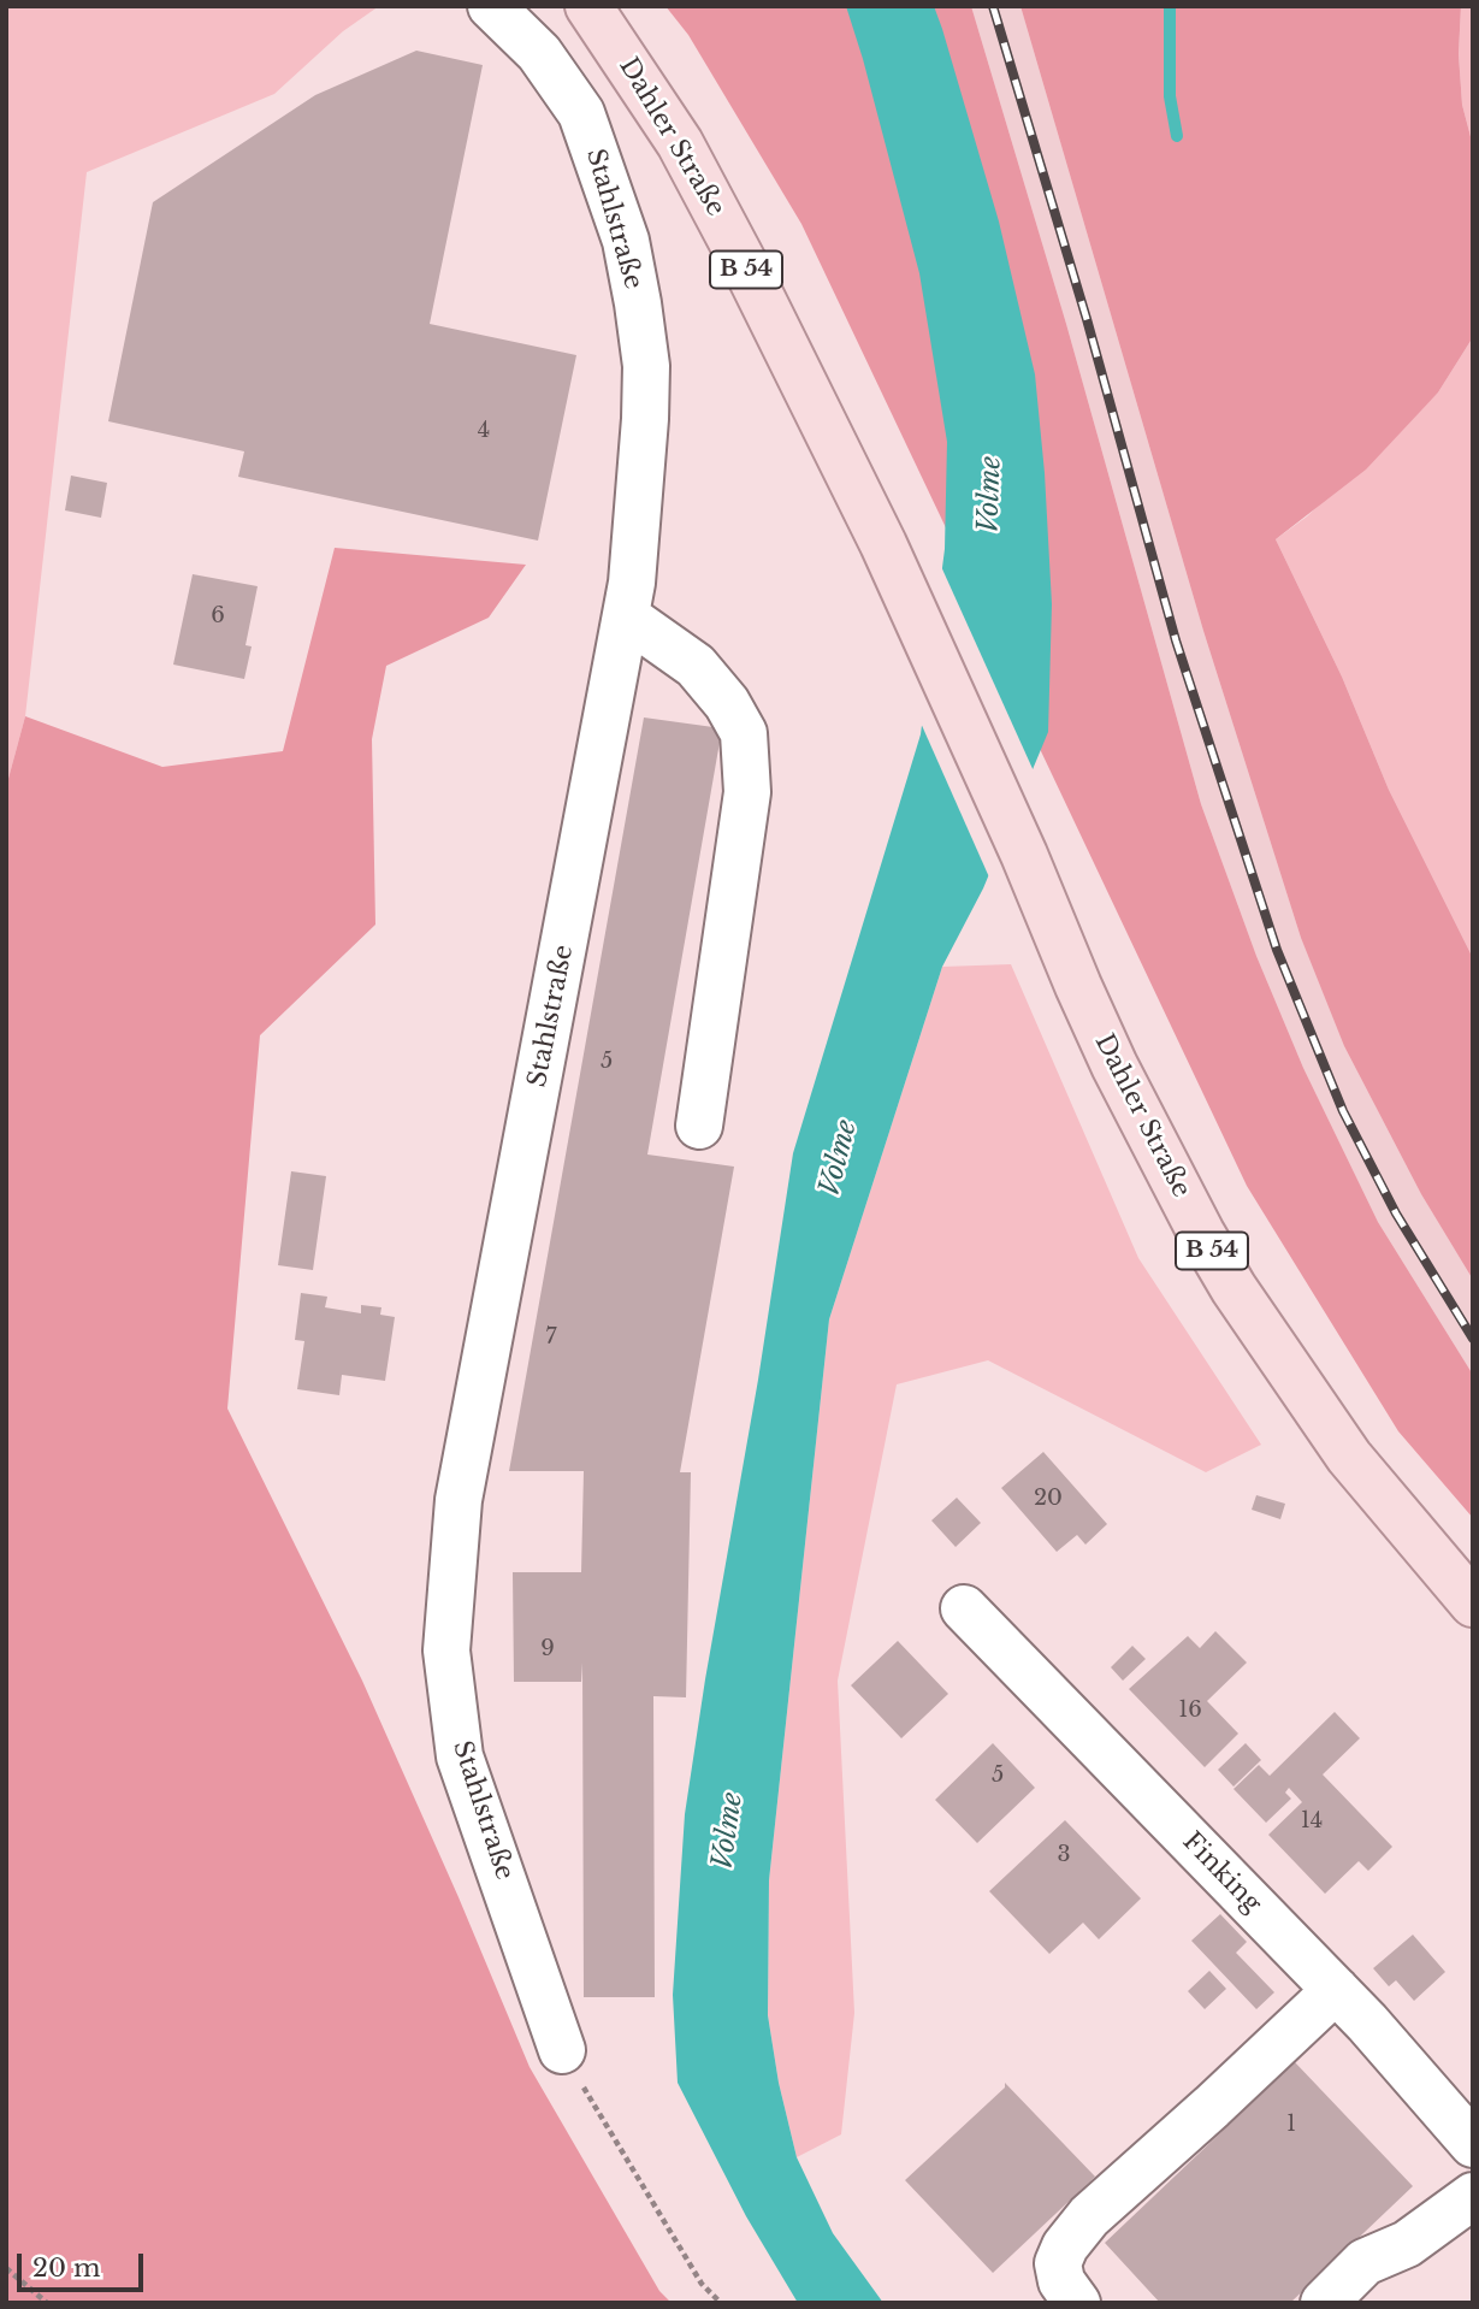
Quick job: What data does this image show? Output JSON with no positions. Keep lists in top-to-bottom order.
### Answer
{
  "streets": {
    "main road": ["Dahler Straße", "B 54"],
    "street": ["Stahlstraße", "Finking"]
  },
  "water": ["Volme"],
  "house_numbers": [
    "4",
    "6",
    "5",
    "7",
    "20",
    "9",
    "16",
    "5",
    "14",
    "3",
    "1"
  ],
  "scale_bar": "20 m"
}
